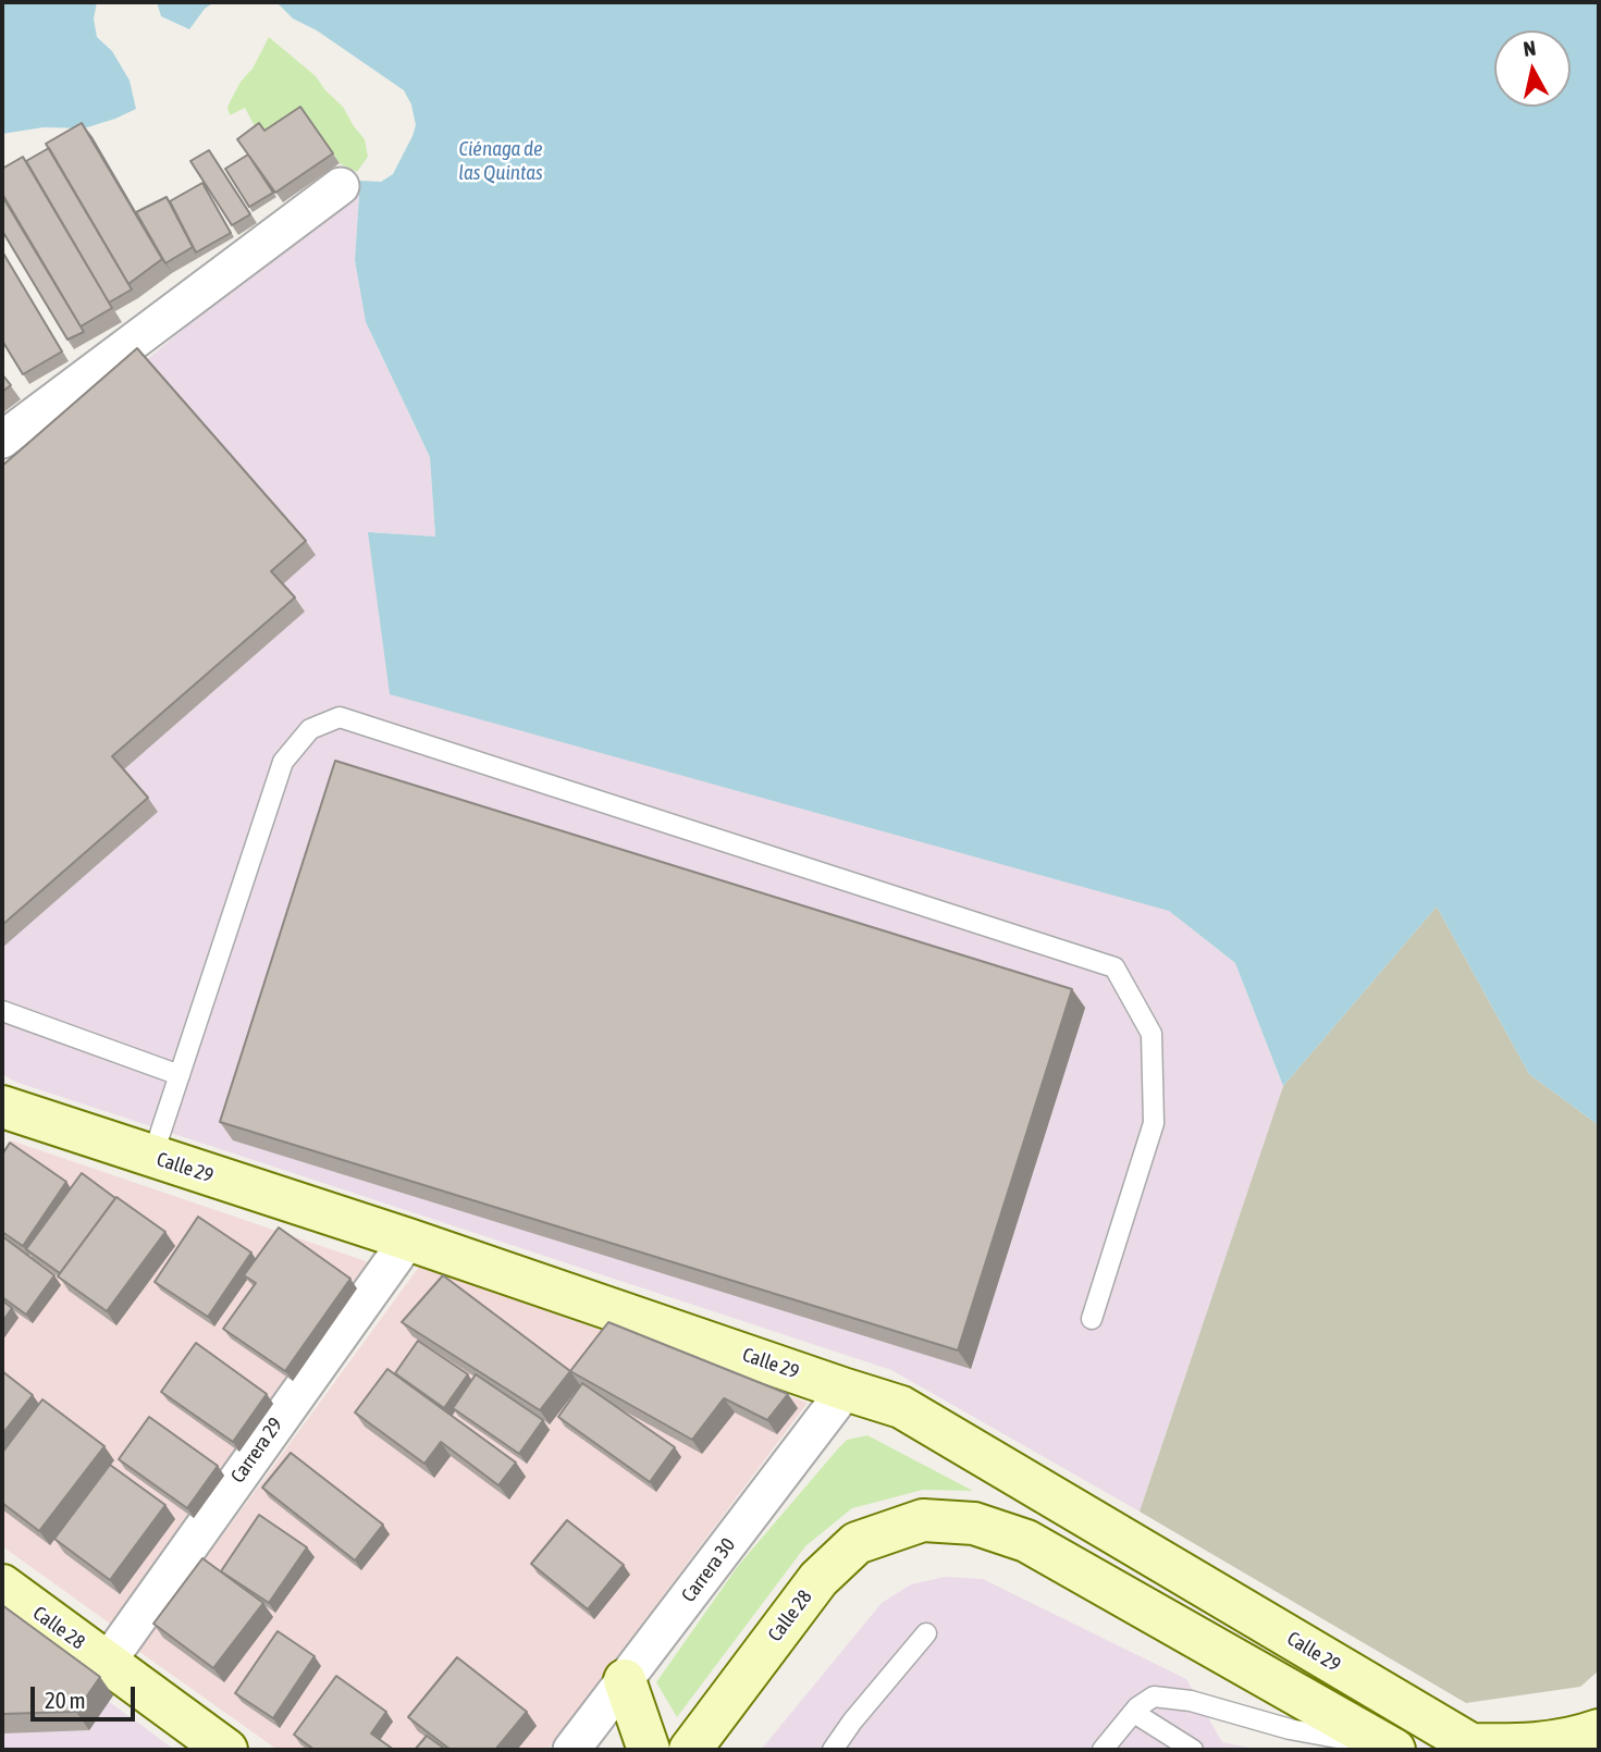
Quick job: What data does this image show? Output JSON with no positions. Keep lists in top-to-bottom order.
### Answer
{
  "streets": {
    "main road": ["Calle 29", "Calle 28"],
    "street": ["Carrera 29", "Carrera 30"]
  },
  "crossings": [
    ["Calle 29", "Carrera 29"],
    ["Calle 29", "Carrera 30"],
    ["Carrera 29", "Calle 28"]
  ],
  "water": ["Ciénaga de las Quintas"],
  "scale_bar": "20 m",
  "north": "top"
}
